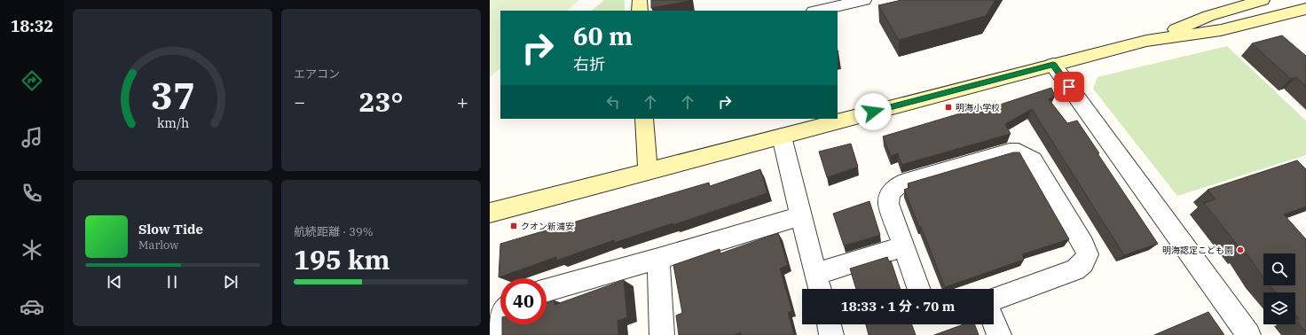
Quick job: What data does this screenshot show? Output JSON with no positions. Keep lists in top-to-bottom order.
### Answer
{
  "places": {
    "transit": ["明海小学校", "クオン新浦安"],
    "other": ["明海認定こども園"]
  },
  "page": {
    "tabs": "18:32",
    "tile": [
      "エアコン",
      ["航続距離 · 39%", "195 km"]
    ],
    "turn": ["60 m", "右折"],
    "heat": ["−", "23°", "+"],
    "song": ["Slow Tide", "Marlow"],
    "limit": "40",
    "trip": "18:33 · 1 分 · 70 m",
    "gauge": ["37", "km/h"]
  }
}
